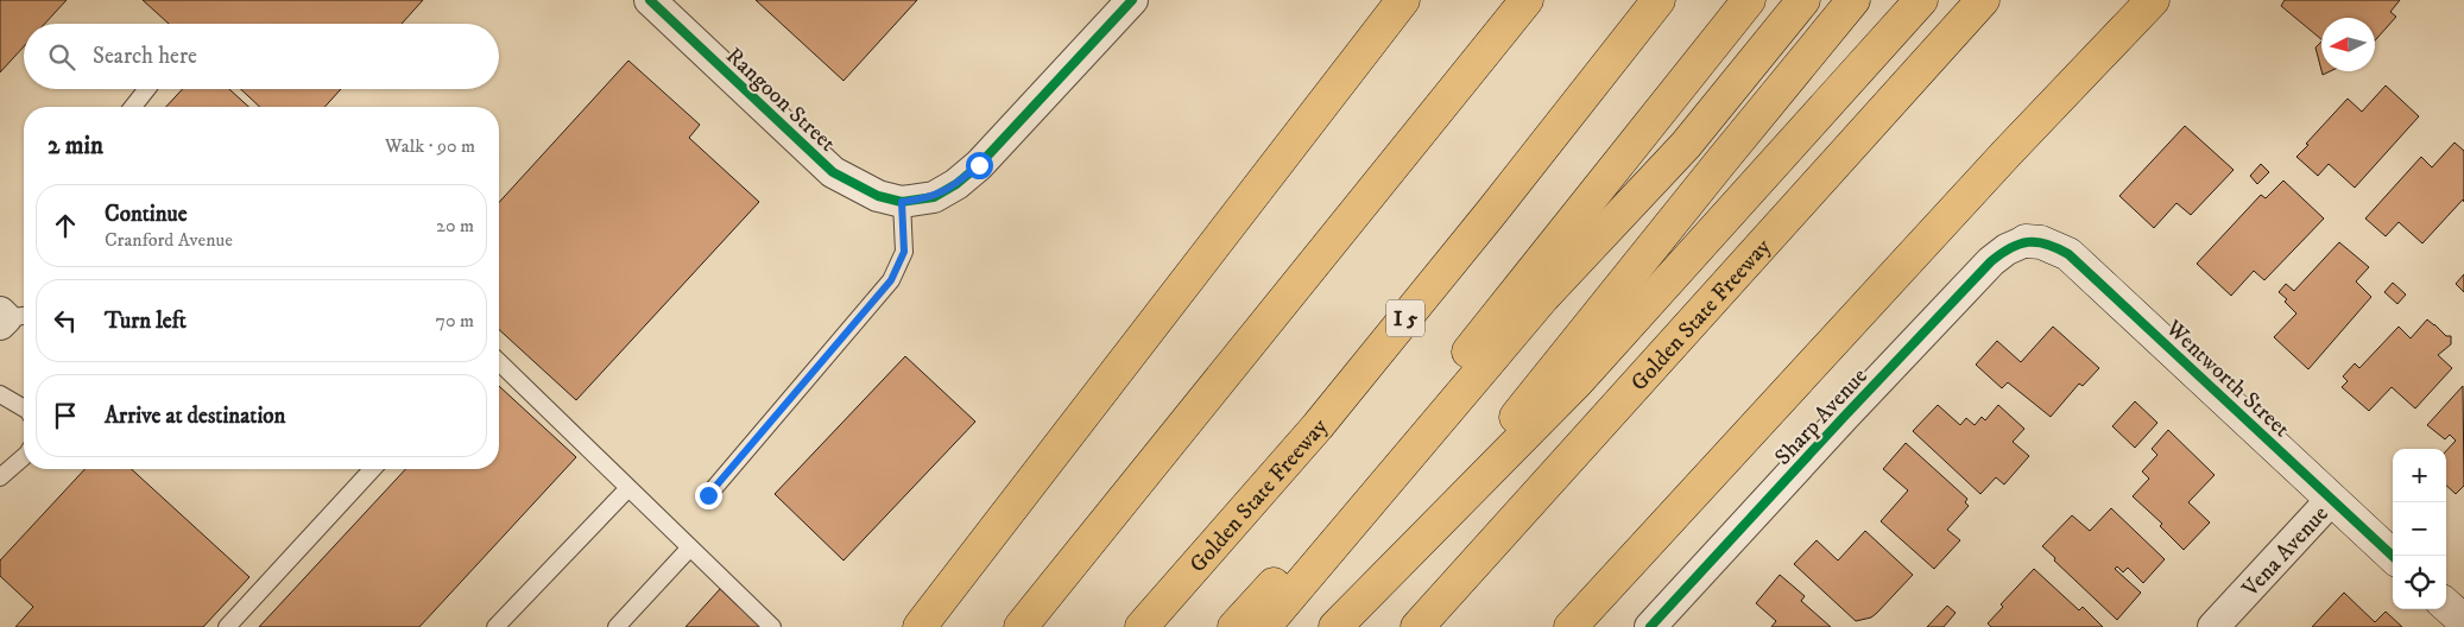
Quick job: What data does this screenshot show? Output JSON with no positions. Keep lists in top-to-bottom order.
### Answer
{
  "streets": {
    "highway": ["Golden State Freeway", "I 5"],
    "street": [
      "Rangoon Street",
      "Wentworth Street",
      "Sharp Avenue",
      "Vena Avenue"
    ]
  },
  "crossings": [
    ["Wentworth Street", "Sharp Avenue"],
    ["Wentworth Street", "Vena Avenue"]
  ],
  "north": "left",
  "page": {
    "search": "Search here",
    "heading": ["2 min", "Walk · 90 m"],
    "list": [
      ["Continue", "Cranford Avenue", "20 m"],
      ["Turn left", "70 m"],
      "Arrive at destination"
    ],
    "map_buttons": ["+", "−"]
  }
}
